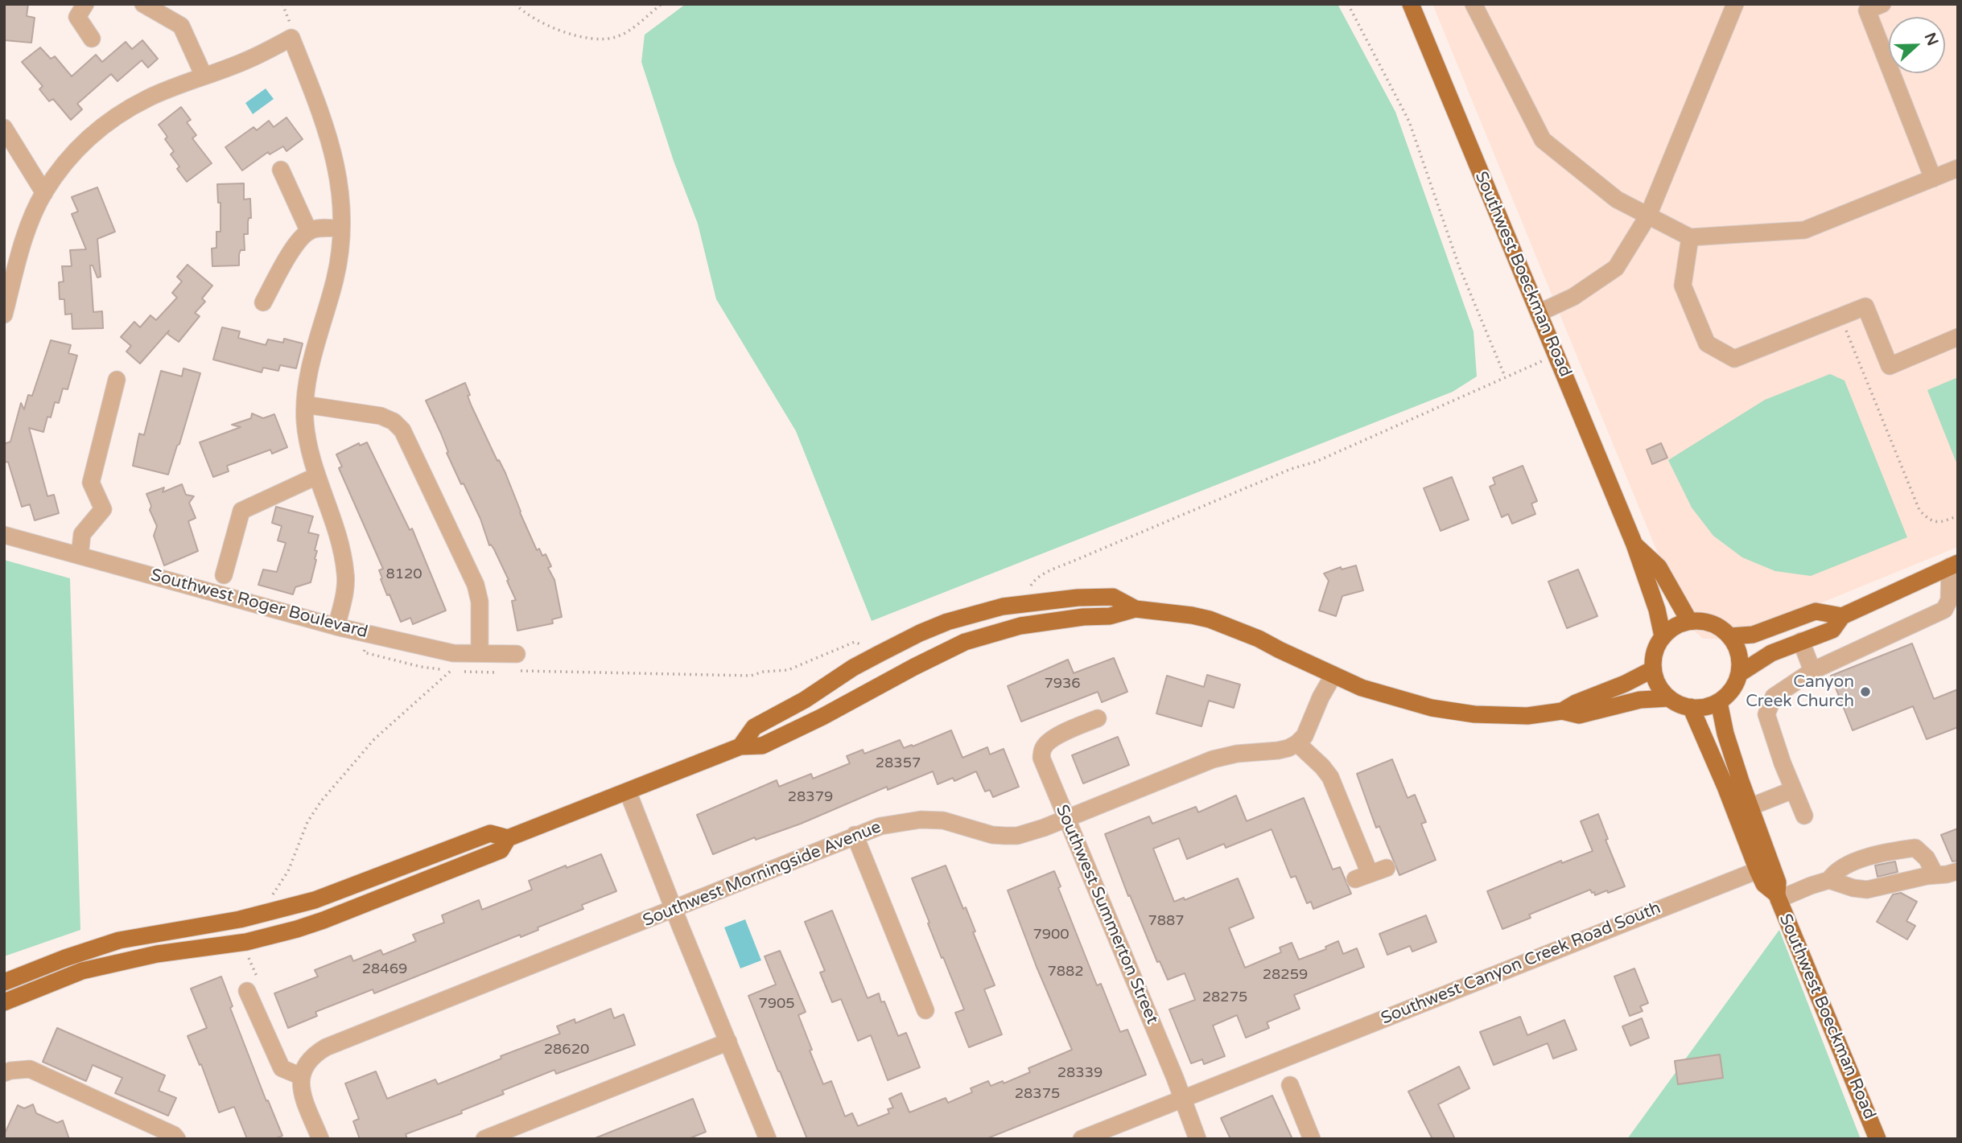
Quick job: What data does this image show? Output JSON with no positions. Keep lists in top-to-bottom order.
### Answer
{
  "streets": {
    "main road": ["Southwest Boeckman Road"],
    "street": [
      "Southwest Roger Boulevard",
      "Southwest Morningside Avenue",
      "Southwest Summerton Street",
      "Southwest Canyon Creek Road South"
    ]
  },
  "crossings": [
    ["Southwest Boeckman Road", "Southwest Canyon Creek Road South"],
    ["Southwest Morningside Avenue", "Southwest Summerton Street"],
    ["Southwest Summerton Street", "Southwest Canyon Creek Road South"]
  ],
  "places": ["Canyon Creek Church"],
  "house_numbers": [
    "8120",
    "7936",
    "28357",
    "28379",
    "7887",
    "7900",
    "28469",
    "7882",
    "28259",
    "28275",
    "7905",
    "28620",
    "28339",
    "28375"
  ],
  "north": "right"
}
